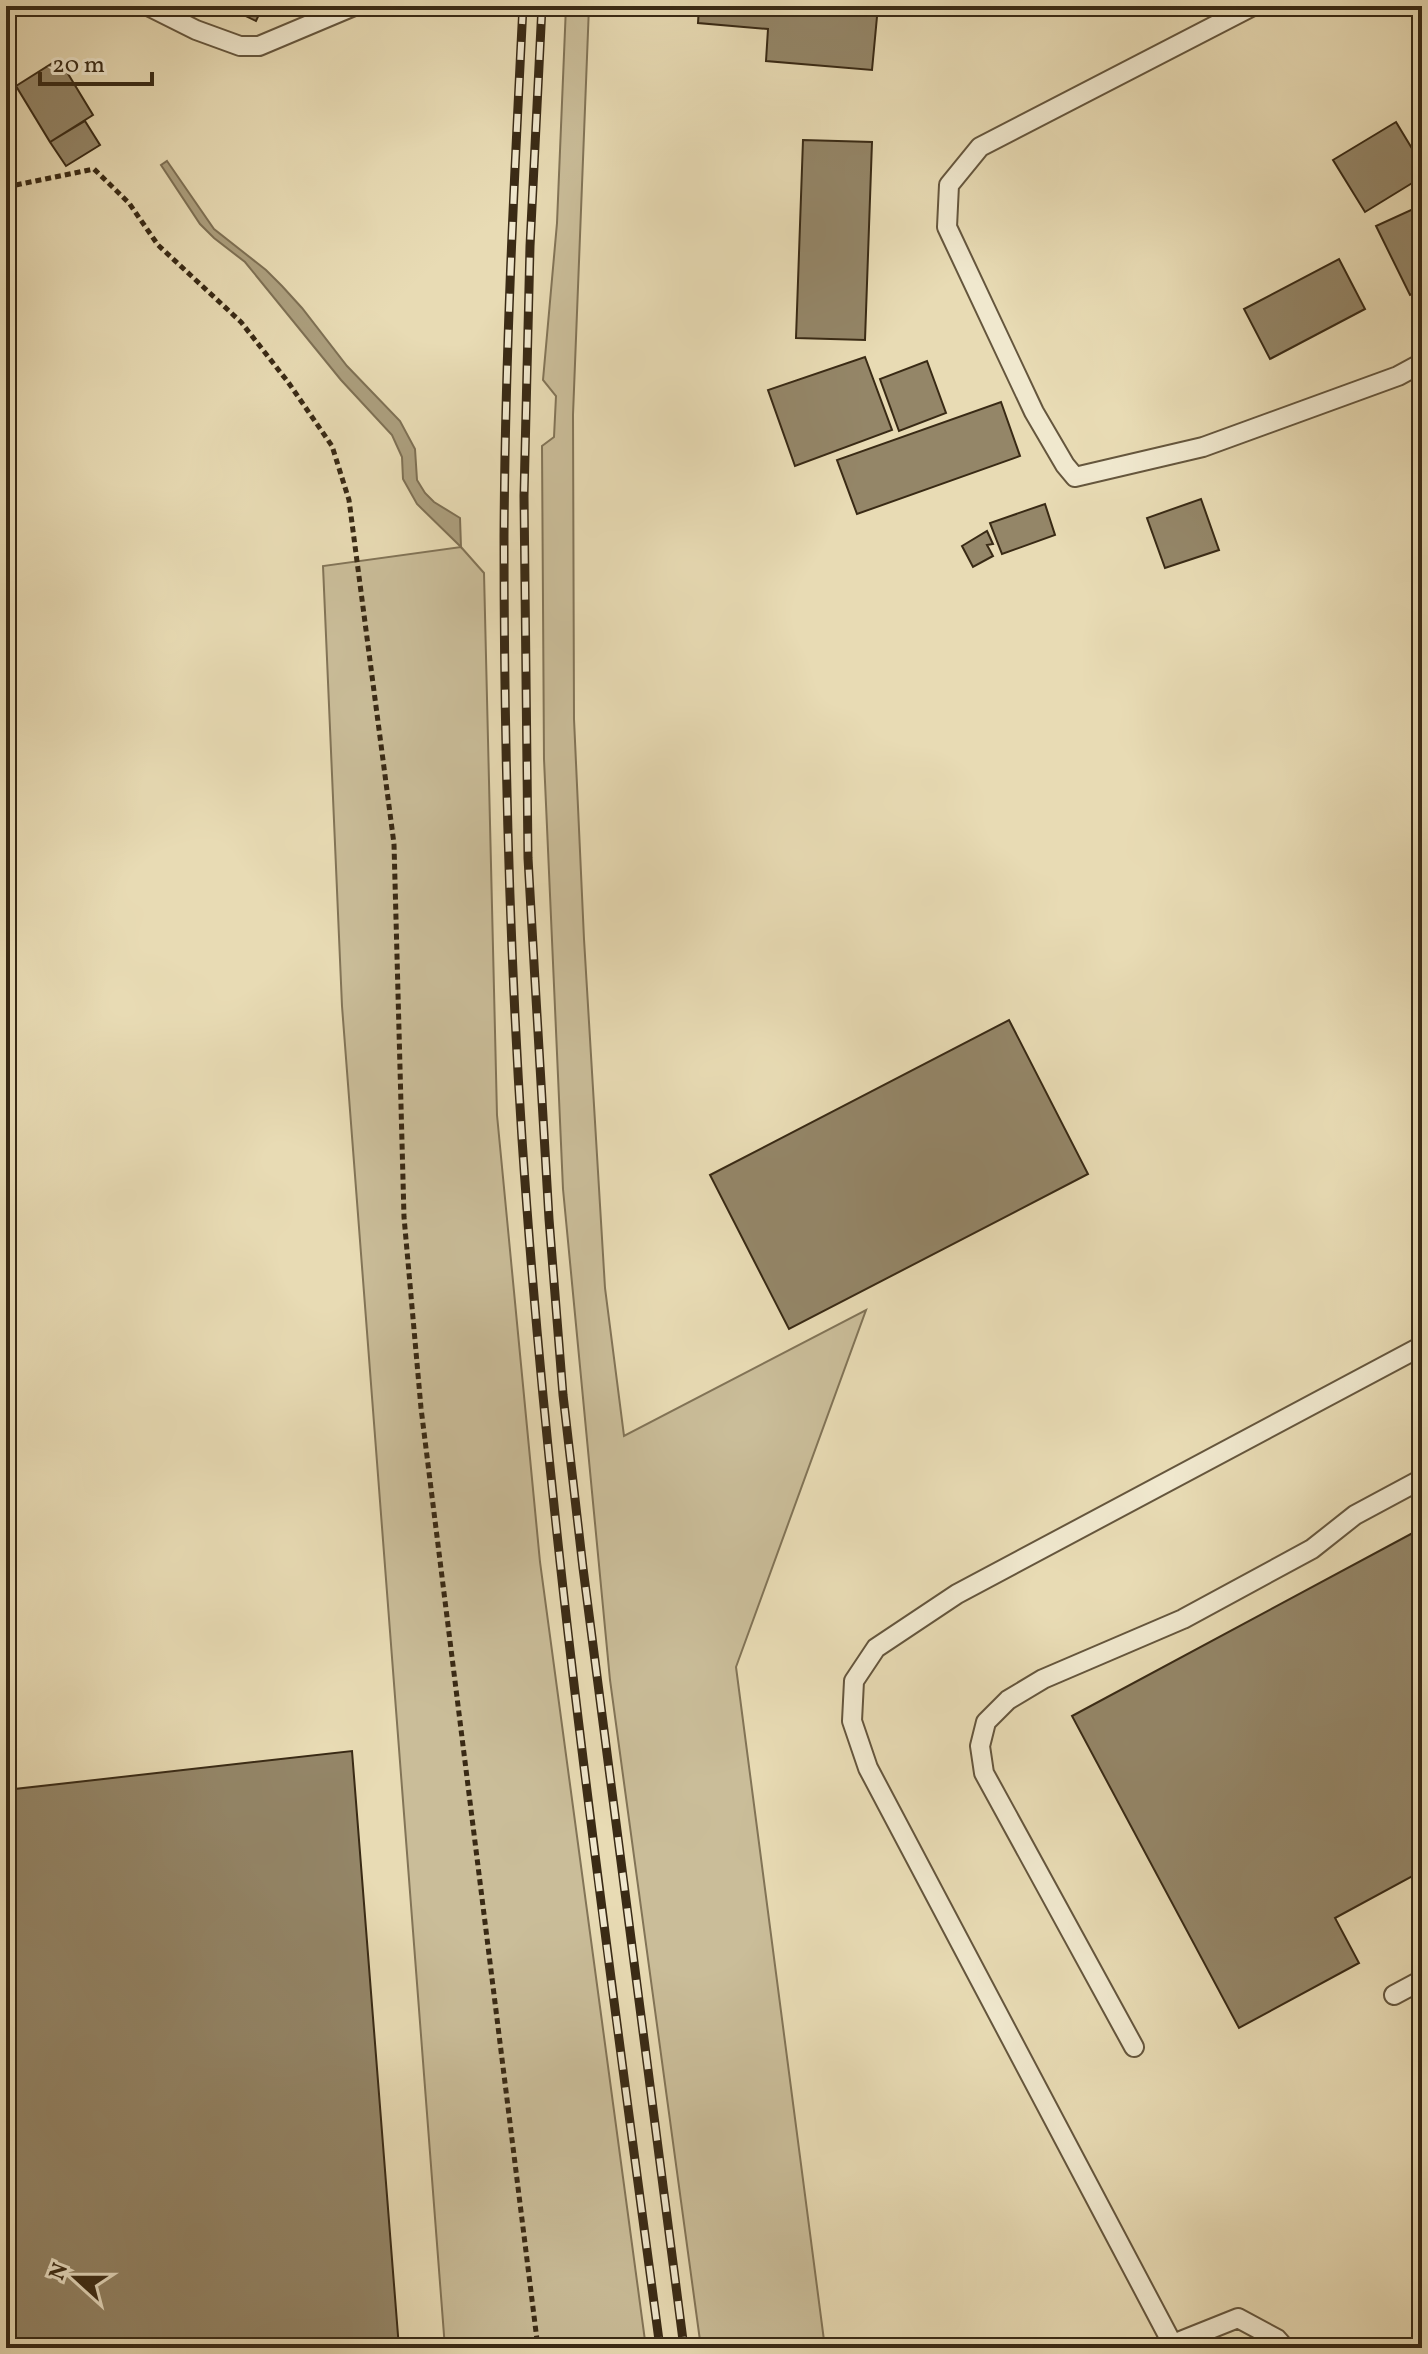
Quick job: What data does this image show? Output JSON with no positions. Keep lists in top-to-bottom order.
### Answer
{
  "scale_bar": "20 m",
  "north": "left"
}
